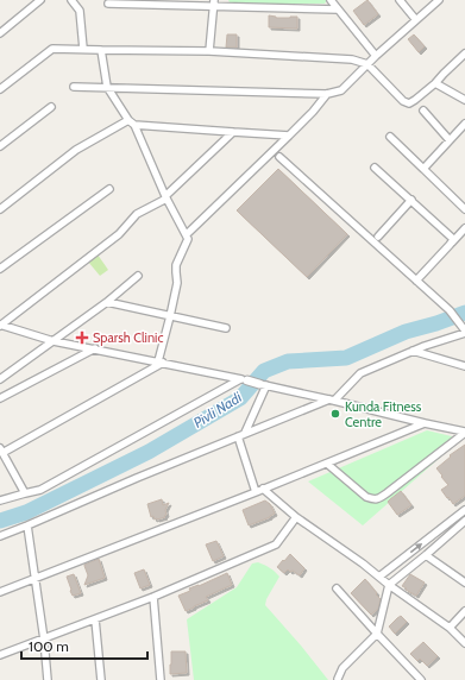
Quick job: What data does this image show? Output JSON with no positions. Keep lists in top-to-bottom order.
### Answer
{
  "water": ["Pivli Nadi"],
  "places": {
    "health": ["Sparsh Clinic"],
    "other": ["Kunda Fitness Centre"]
  },
  "scale_bar": "100 m"
}
